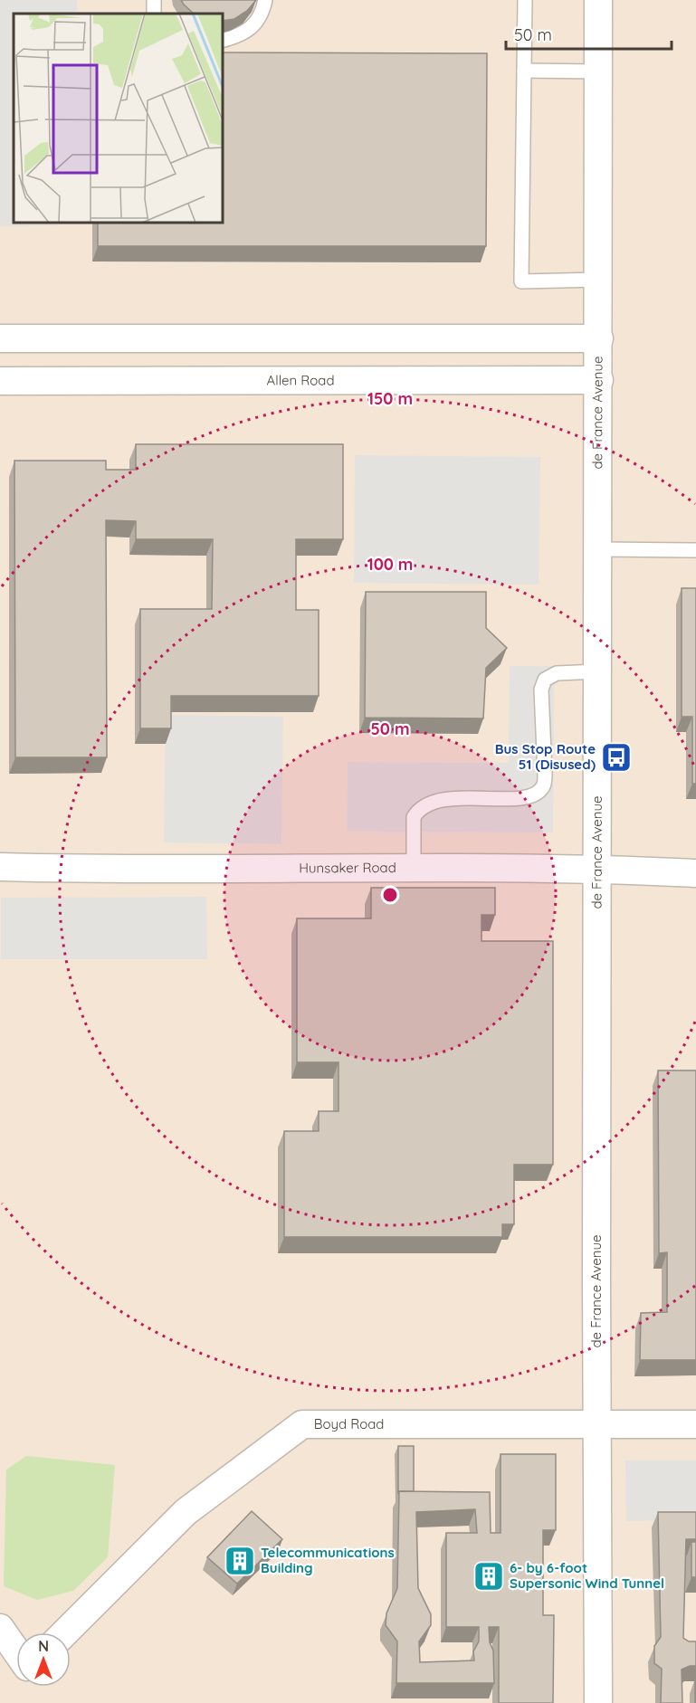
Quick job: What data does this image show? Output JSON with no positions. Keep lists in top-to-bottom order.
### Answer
{
  "streets": {
    "street": [
      "Allen Road",
      "de France Avenue",
      "Hunsaker Road",
      "Boyd Road"
    ]
  },
  "crossings": [
    ["Allen Road", "de France Avenue"],
    ["de France Avenue", "Hunsaker Road"],
    ["de France Avenue", "Boyd Road"]
  ],
  "places": {
    "bus stop": ["Bus Stop Route 51 (Disused)"],
    "building": ["Telecommunications Building", "6- by 6-foot Supersonic Wind Tunnel"]
  },
  "scale_bar": "50 m",
  "north": "top",
  "rings": ["150 m", "100 m", "50 m"]
}
